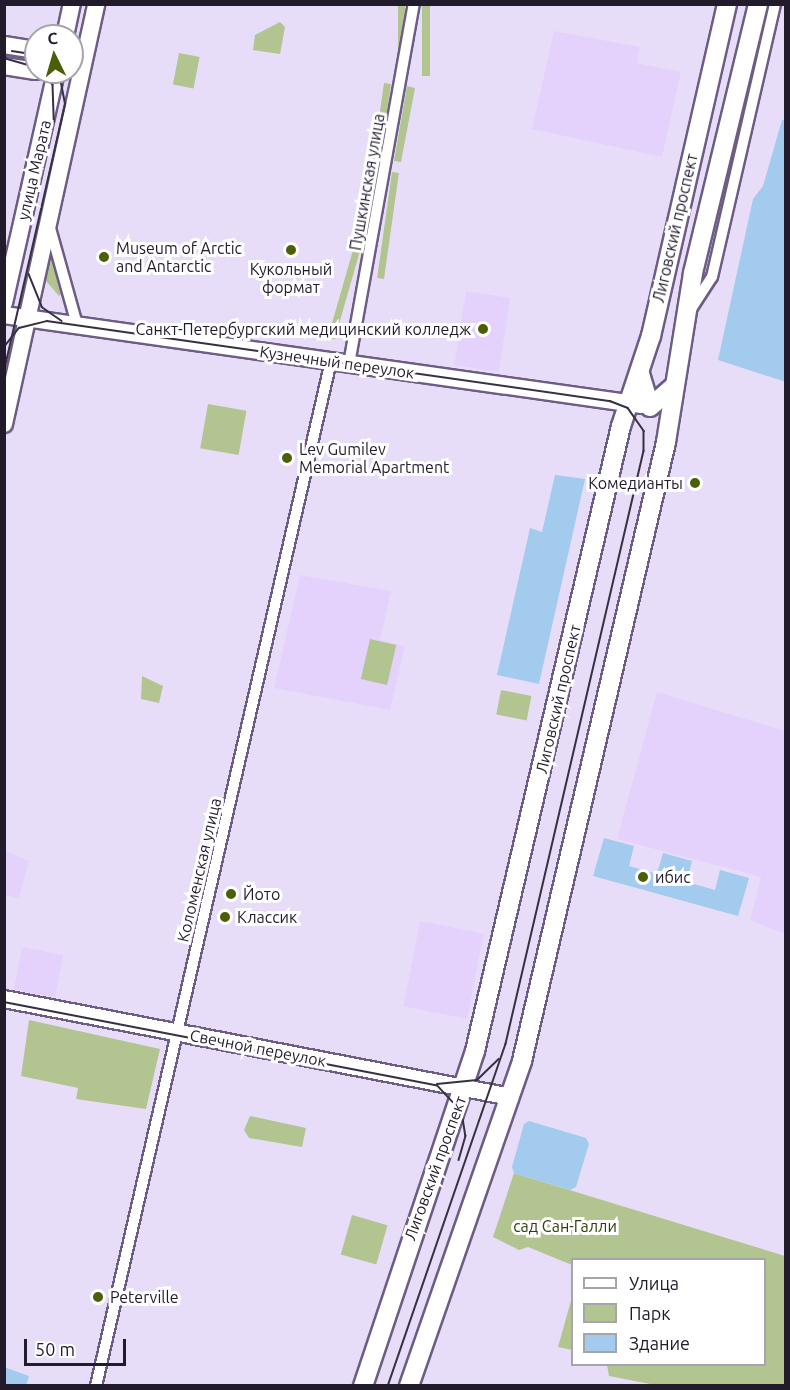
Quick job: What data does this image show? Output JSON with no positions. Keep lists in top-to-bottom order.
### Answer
{
  "streets": {
    "main road": ["Лиговский проспект"],
    "street": [
      "улица Марата",
      "Пушкинская улица",
      "Кузнечный переулок",
      "Коломенская улица",
      "Свечной переулок"
    ]
  },
  "crossings": [
    ["улица Марата", "Кузнечный переулок"],
    ["Пушкинская улица", "Кузнечный переулок"],
    ["Лиговский проспект", "Кузнечный переулок"],
    ["Лиговский проспект", "Свечной переулок"],
    ["Кузнечный переулок", "Коломенская улица"],
    ["Коломенская улица", "Свечной переулок"]
  ],
  "parks": ["сад Сан-Галли"],
  "places": [
    "Кукольный формат",
    "Museum of Arctic and Antarctic",
    "Санкт-Петербургский медицинский колледж",
    "Lev Gumilev Memorial Apartment",
    "Комедианты",
    "ибис",
    "Йото",
    "Классик",
    "Peterville"
  ],
  "legend": ["Улица", "Парк", "Здание"],
  "scale_bar": "50 m",
  "north": "top"
}
